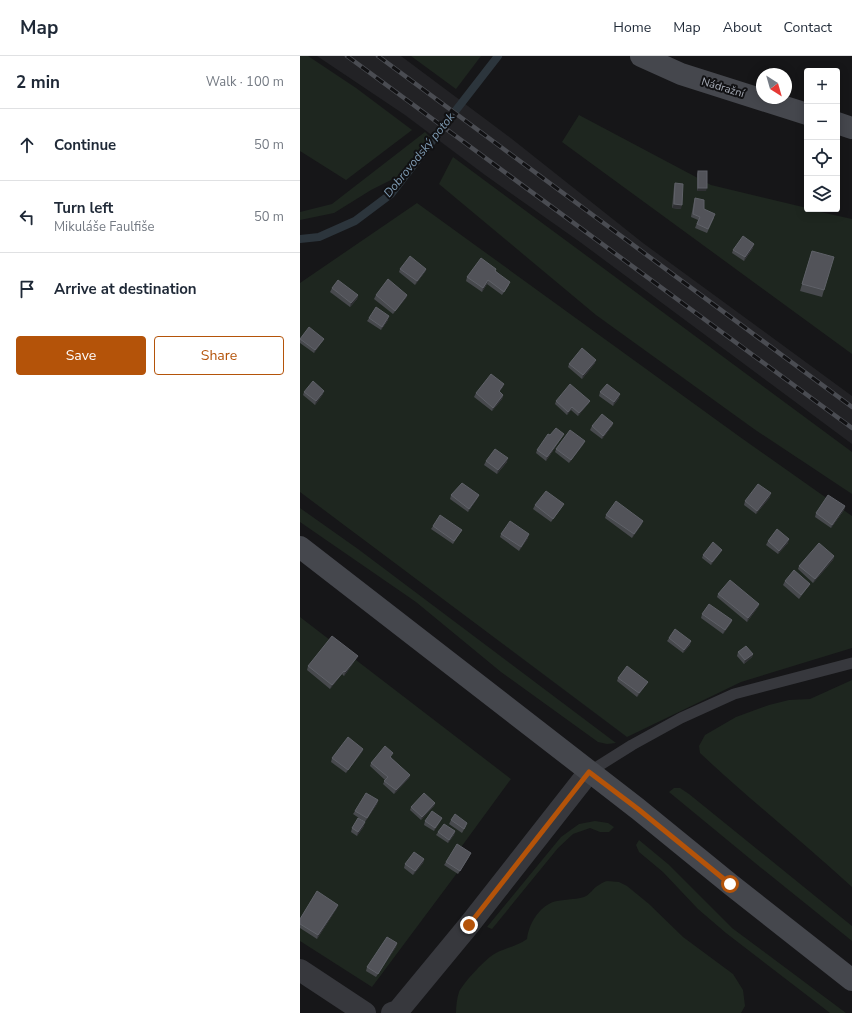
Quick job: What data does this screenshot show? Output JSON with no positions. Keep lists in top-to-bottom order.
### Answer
{
  "streets": {
    "main road": ["Nádražní"]
  },
  "water": ["Dobrovodský potok"],
  "north": "bottom right",
  "page": {
    "header": "Map",
    "nav": [
      "Home",
      "Map",
      "About",
      "Contact"
    ],
    "heading": ["2 min", "Walk · 100 m"],
    "map_buttons": ["+", "−"],
    "list": [
      ["Continue", "50 m"],
      ["Turn left", "Mikuláše Faulfiše", "50 m"],
      "Arrive at destination"
    ],
    "buttons": ["Save", "Share"]
  }
}
